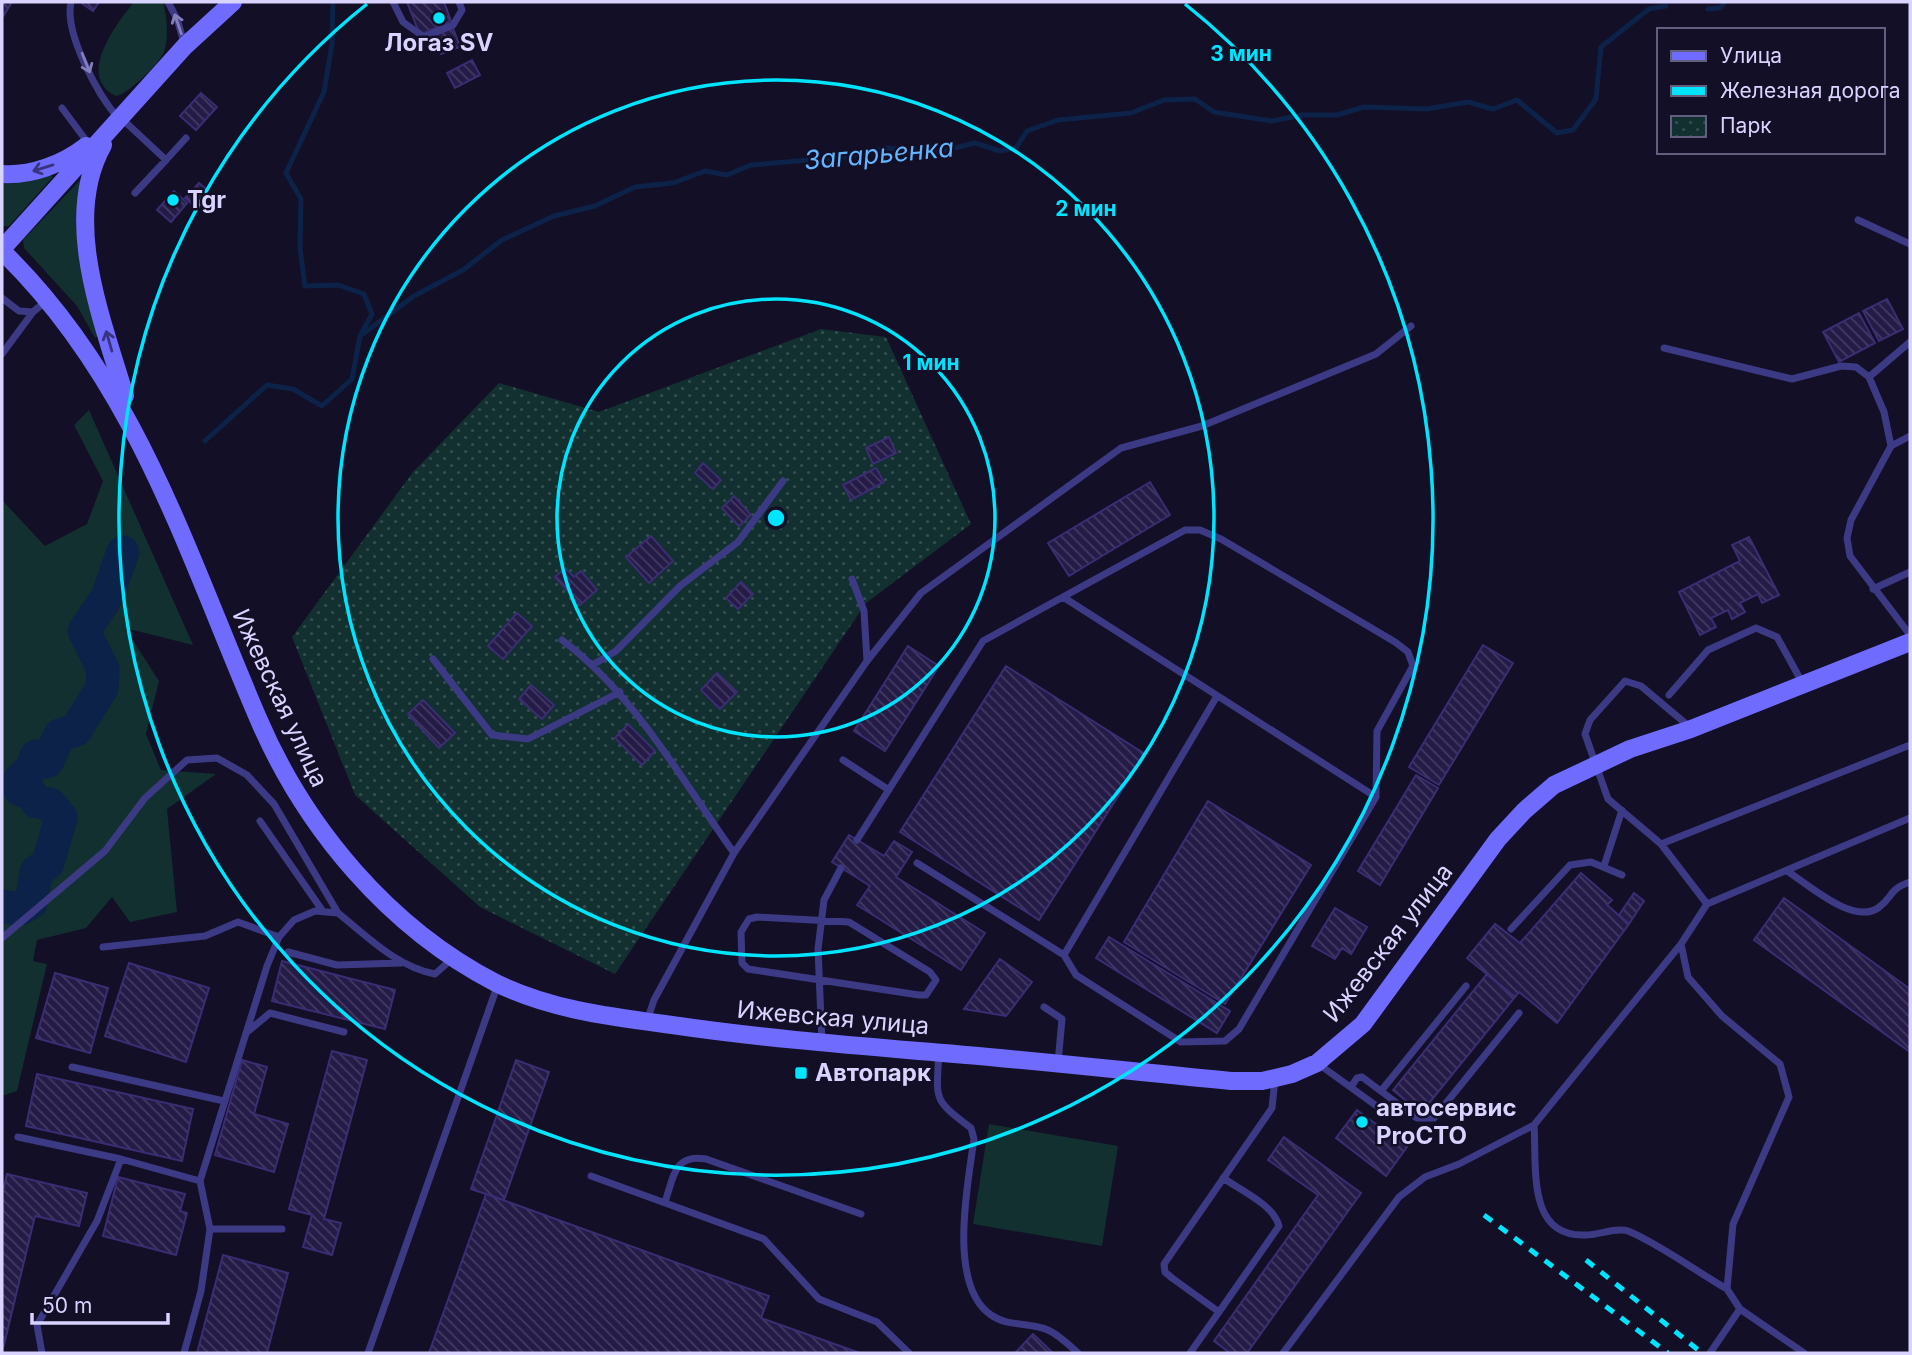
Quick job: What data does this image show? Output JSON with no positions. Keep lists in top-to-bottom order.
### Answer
{
  "streets": {
    "street": ["Ижевская улица"]
  },
  "water": ["Загарьенка"],
  "places": {
    "other": ["Логаз SV", "Tgr", "автосервис ProСТО"],
    "transit": ["Автопарк"]
  },
  "legend": ["Улица", "Железная дорога", "Парк"],
  "scale_bar": "50 m",
  "rings": ["3 мин", "2 мин", "1 мин"]
}
